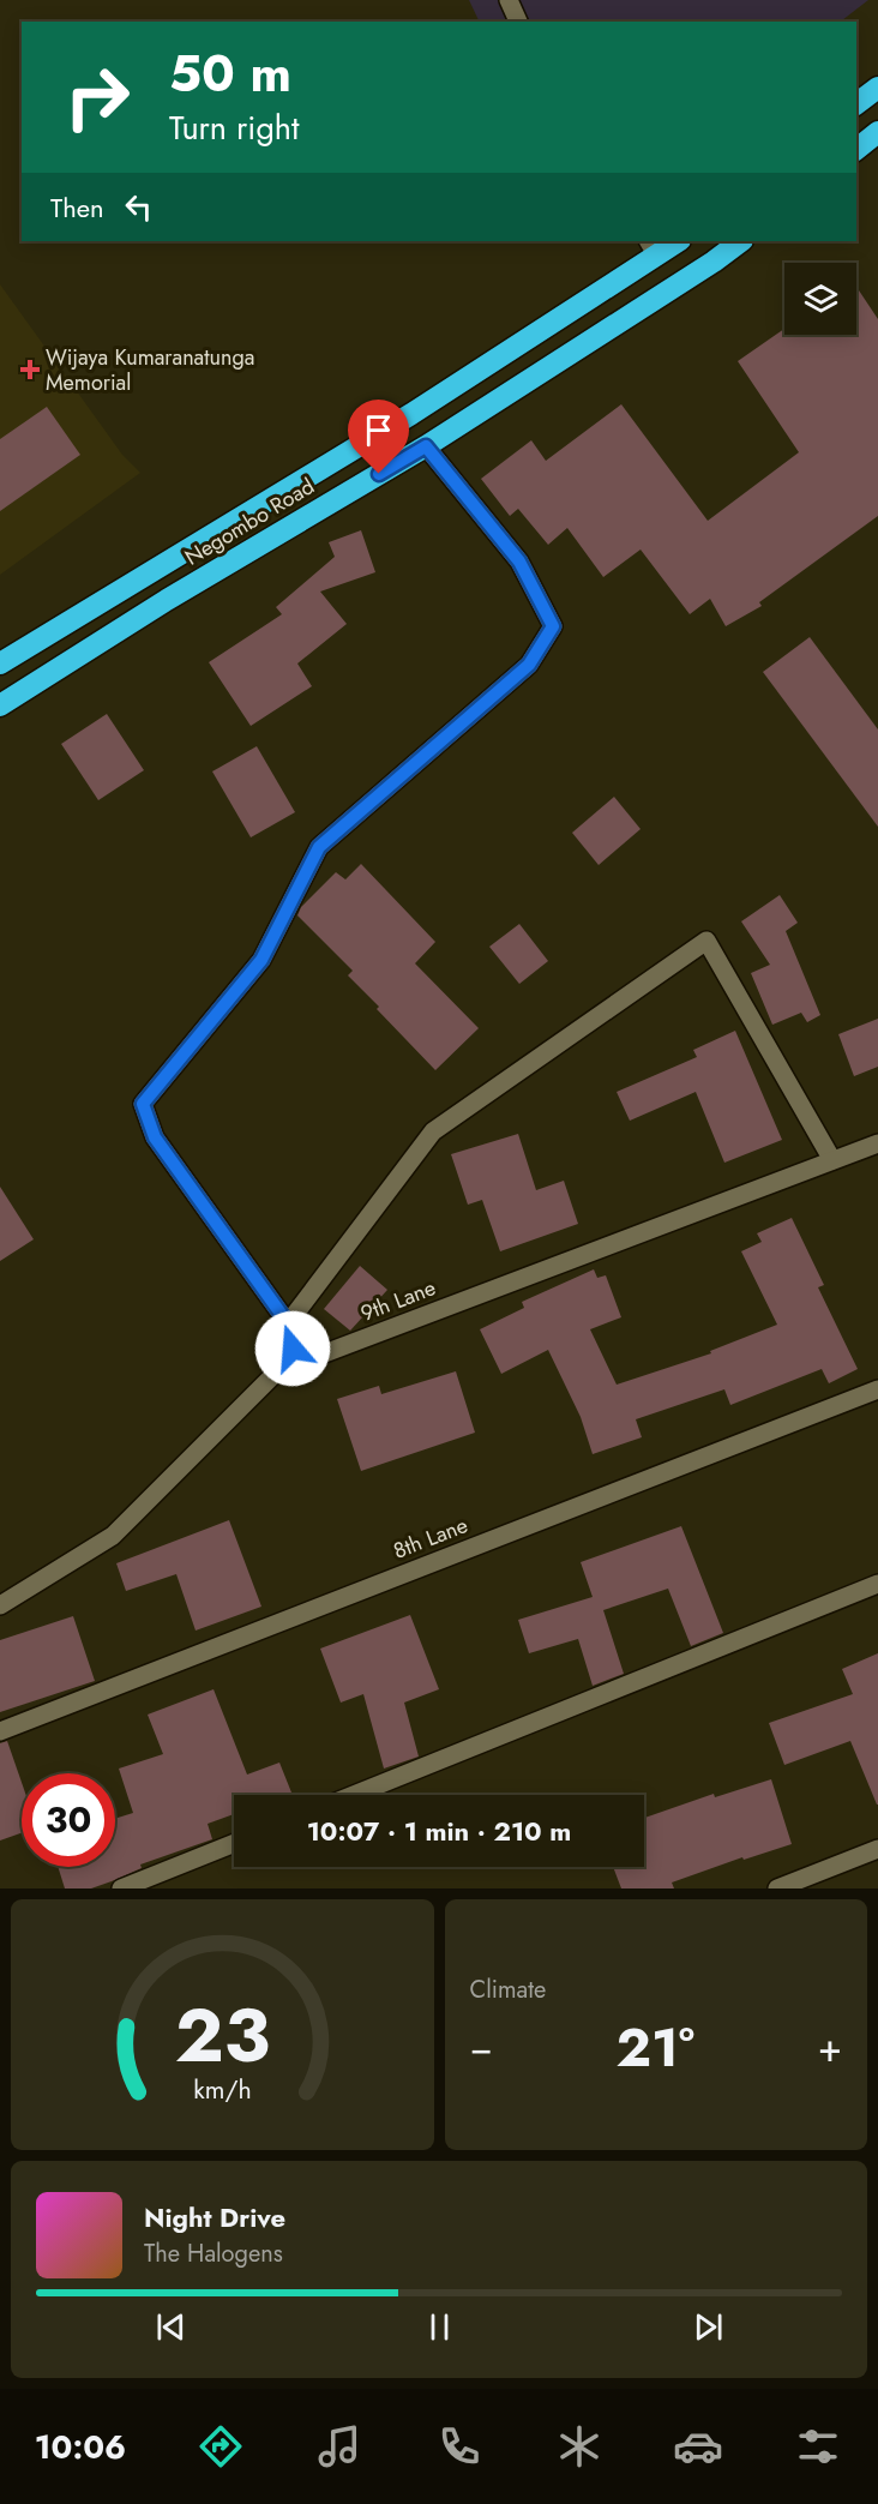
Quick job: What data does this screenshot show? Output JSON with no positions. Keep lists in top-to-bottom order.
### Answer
{
  "streets": {
    "highway": ["Negombo Road"],
    "street": ["9th Lane", "8th Lane"]
  },
  "places": {
    "health": ["Wijaya Kumaranatunga Memorial"]
  },
  "page": {
    "turn": ["50 m", "Turn right"],
    "then": "Then",
    "limit": "30",
    "trip": "10:07 · 1 min · 210 m",
    "tile": "Climate",
    "heat": ["−", "21°", "+"],
    "song": ["Night Drive", "The Halogens"],
    "tabs": "10:06",
    "gauge": ["23", "km/h"]
  }
}
